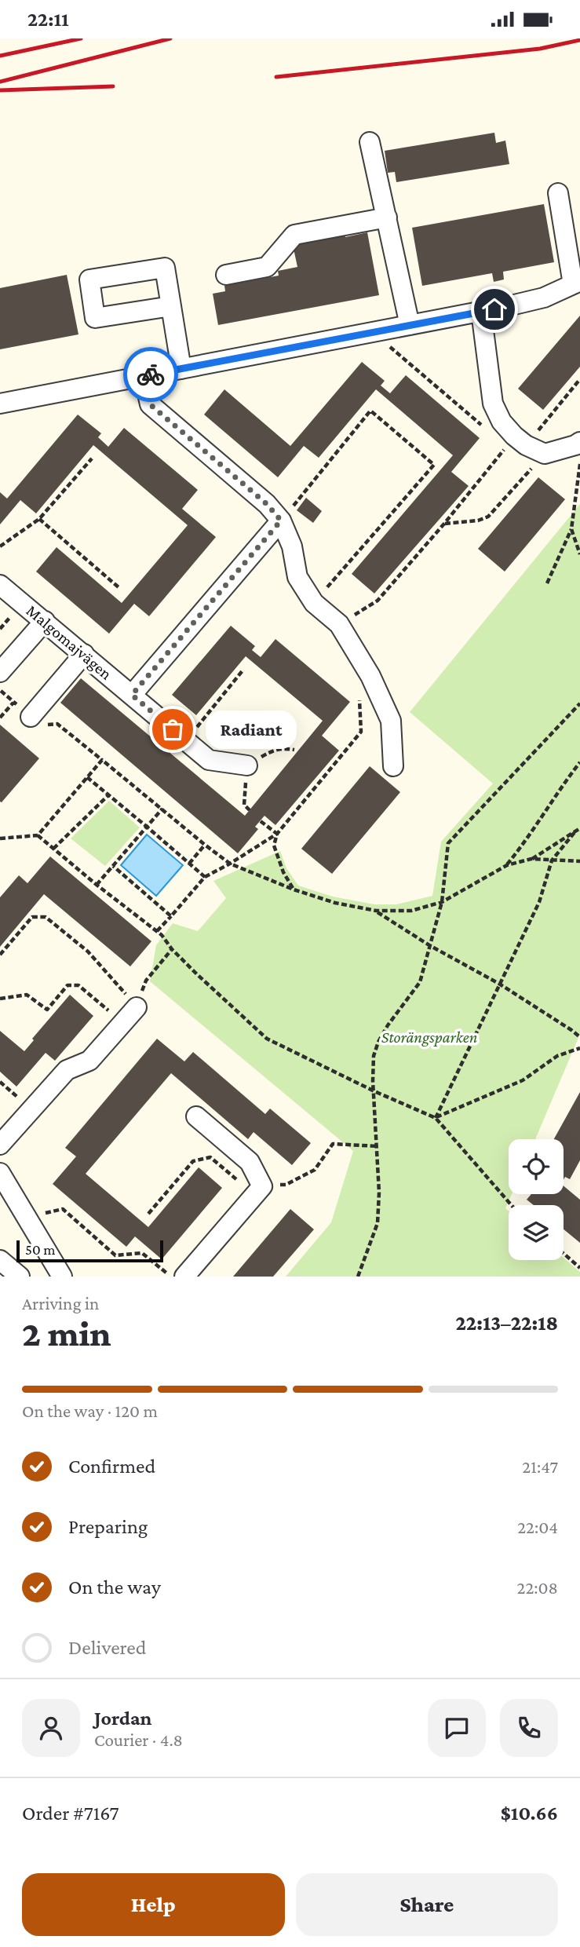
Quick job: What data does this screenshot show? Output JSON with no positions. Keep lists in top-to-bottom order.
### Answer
{
  "streets": {
    "street": ["Malgomajvägen"]
  },
  "parks": ["Storängsparken"],
  "places": ["Radiant"],
  "scale_bar": "50 m",
  "page": {
    "status": "22:11",
    "bubble": "Radiant",
    "scale": "50 m",
    "heading": ["2 min", "Arriving in", "22:13–22:18"],
    "panel": [
      "Jordan",
      "Courier · 4.8",
      "Order #7167",
      "$10.66"
    ],
    "bar": "On the way · 120 m",
    "list": [
      ["Confirmed", "21:47"],
      ["Preparing", "22:04"],
      ["On the way", "22:08"],
      "Delivered"
    ],
    "buttons": ["Help", "Share"]
  }
}
